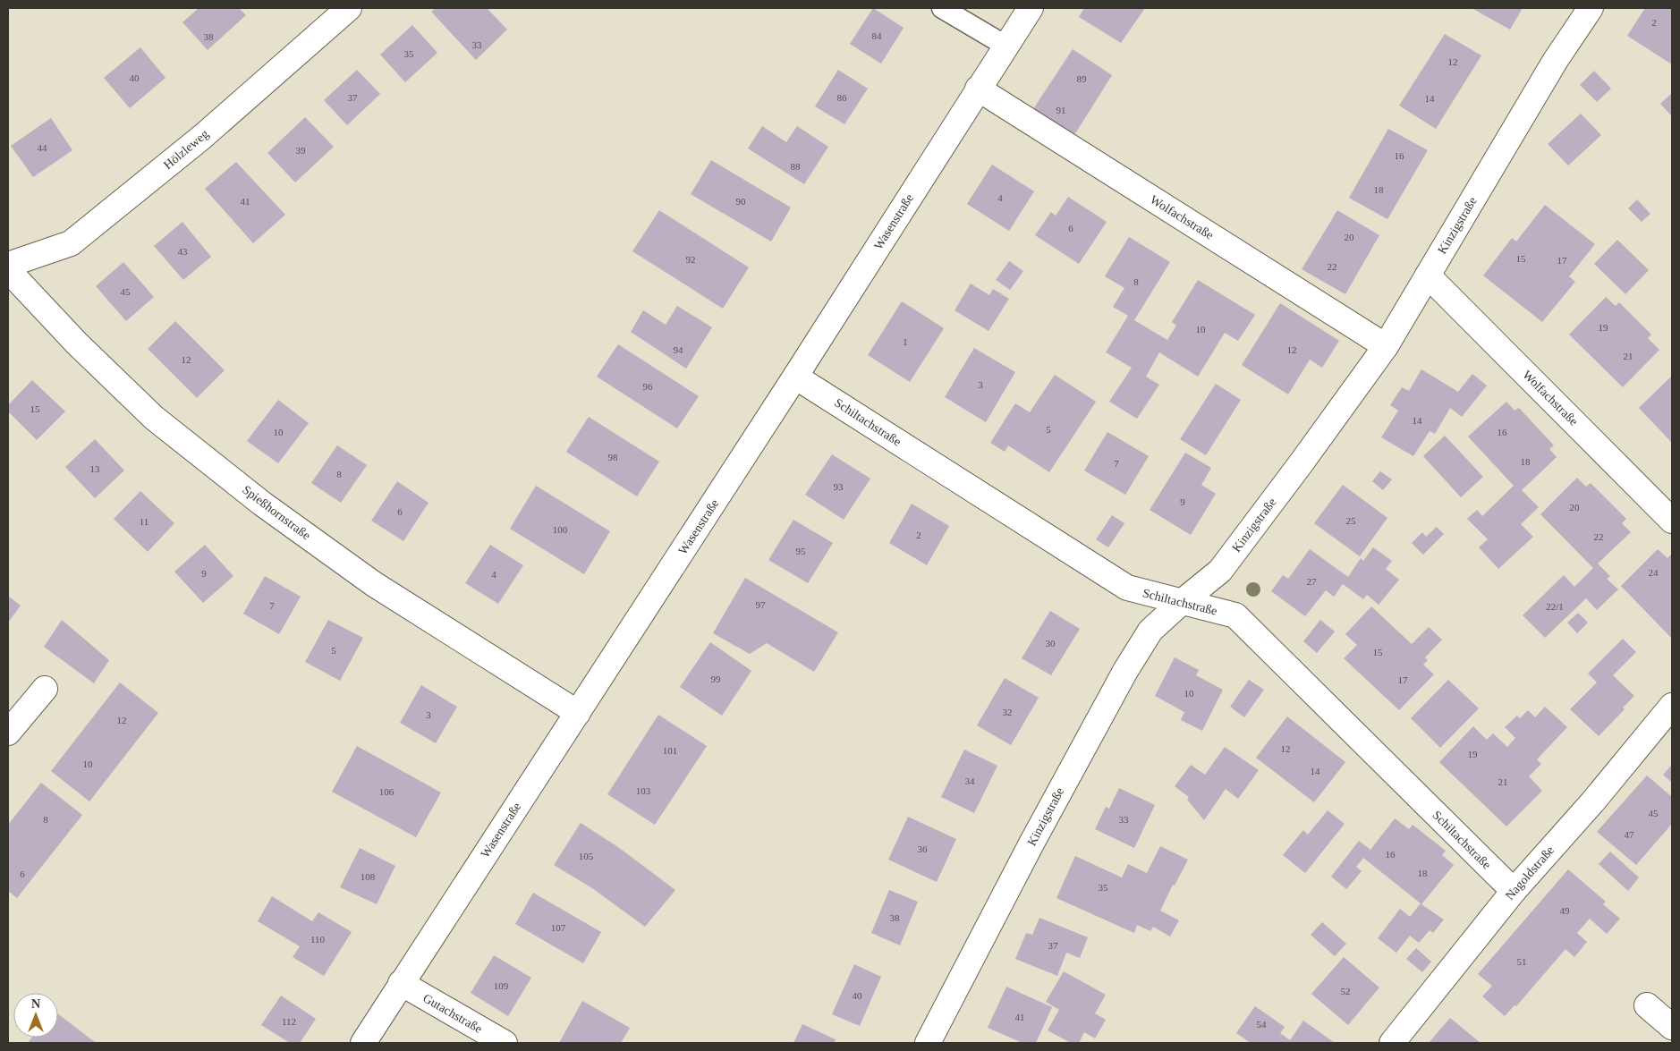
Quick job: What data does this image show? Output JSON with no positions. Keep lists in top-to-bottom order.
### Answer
{
  "streets": {
    "street": [
      "Hölzleweg",
      "Wolfachstraße",
      "Wasenstraße",
      "Kinzigstraße",
      "Schiltachstraße",
      "Spießhornstraße",
      "Nagoldstraße",
      "Gutachstraße"
    ]
  },
  "crossings": [
    ["Wolfachstraße", "Wasenstraße"],
    ["Wolfachstraße", "Kinzigstraße"],
    ["Wasenstraße", "Schiltachstraße"],
    ["Wasenstraße", "Spießhornstraße"],
    ["Wasenstraße", "Gutachstraße"],
    ["Kinzigstraße", "Schiltachstraße"],
    ["Schiltachstraße", "Nagoldstraße"]
  ],
  "house_numbers": [
    "2",
    "84",
    "38",
    "33",
    "35",
    "12",
    "40",
    "89",
    "37",
    "86",
    "14",
    "91",
    "44",
    "39",
    "16",
    "88",
    "18",
    "4",
    "41",
    "90",
    "6",
    "20",
    "43",
    "15",
    "92",
    "17",
    "22",
    "8",
    "45",
    "19",
    "10",
    "1",
    "94",
    "12",
    "21",
    "12",
    "3",
    "96",
    "15",
    "14",
    "5",
    "10",
    "16",
    "98",
    "18",
    "7",
    "13",
    "8",
    "93",
    "9",
    "20",
    "6",
    "25",
    "11",
    "100",
    "2",
    "22",
    "95",
    "24",
    "9",
    "4",
    "27",
    "97",
    "7",
    "22/1",
    "30",
    "5",
    "15",
    "99",
    "17",
    "10",
    "32",
    "3",
    "12",
    "12",
    "101",
    "19",
    "10",
    "14",
    "34",
    "21",
    "103",
    "106",
    "45",
    "8",
    "33",
    "47",
    "36",
    "16",
    "105",
    "18",
    "6",
    "108",
    "35",
    "49",
    "38",
    "107",
    "110",
    "37",
    "51",
    "109",
    "52",
    "40",
    "41",
    "112",
    "54"
  ],
  "north": "top"
}
